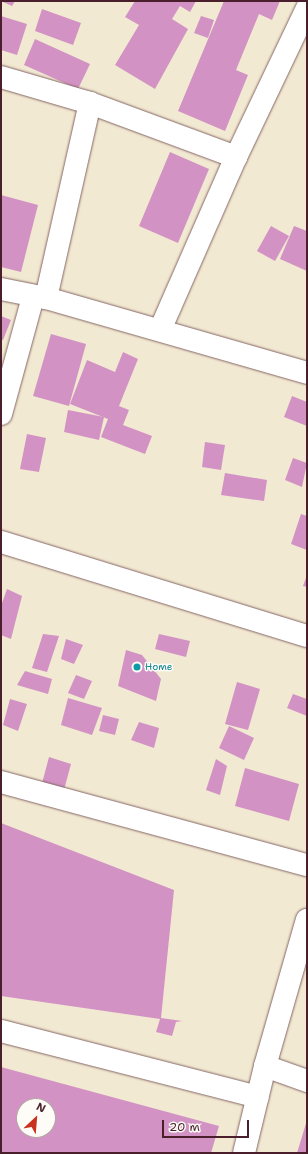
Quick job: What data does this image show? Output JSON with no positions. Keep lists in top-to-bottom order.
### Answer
{
  "places": ["Home"],
  "scale_bar": "20 m",
  "north": "top right"
}
